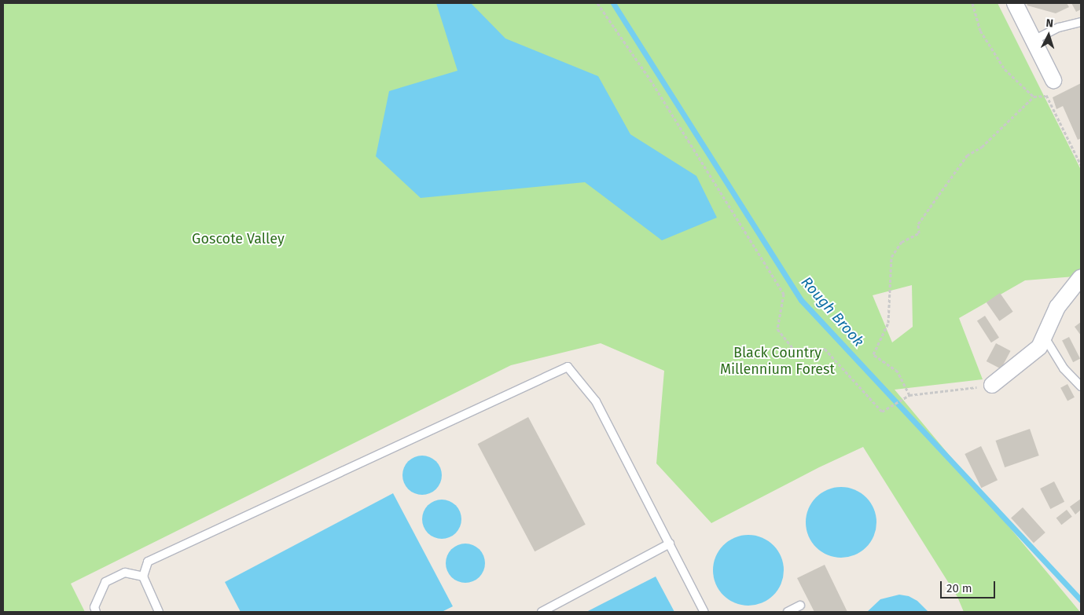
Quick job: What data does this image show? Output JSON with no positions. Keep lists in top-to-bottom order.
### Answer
{
  "water": ["Rough Brook"],
  "parks": ["Goscote Valley", "Black Country Millennium Forest"],
  "scale_bar": "20 m",
  "north": "top"
}
